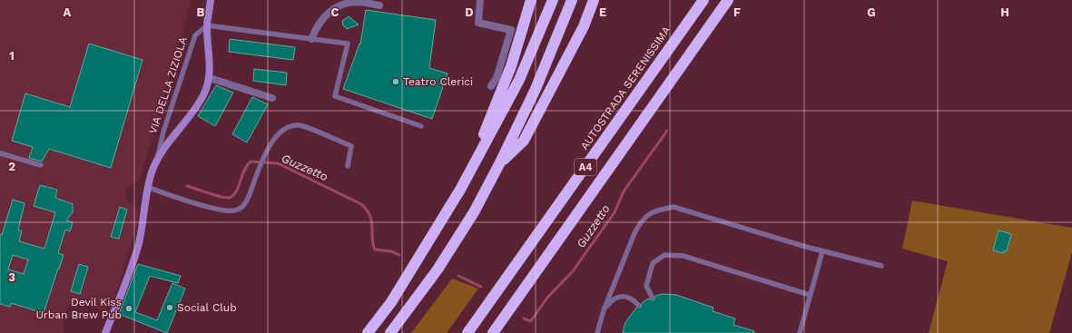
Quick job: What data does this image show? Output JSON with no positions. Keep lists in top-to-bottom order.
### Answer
{
  "streets": {
    "highway": ["AUTOSTRADA SERENISSIMA", "A4"],
    "street": ["VIA DELLA ZIZIOLA"]
  },
  "water": ["Guzzetto"],
  "places": ["Teatro Clerici", "Social Club", "Devil Kiss Urban Brew Pub"],
  "grid": {
    "columns": [
      "A",
      "B",
      "C",
      "D",
      "E",
      "F",
      "G",
      "H"
    ],
    "rows": ["1", "2", "3"]
  }
}
